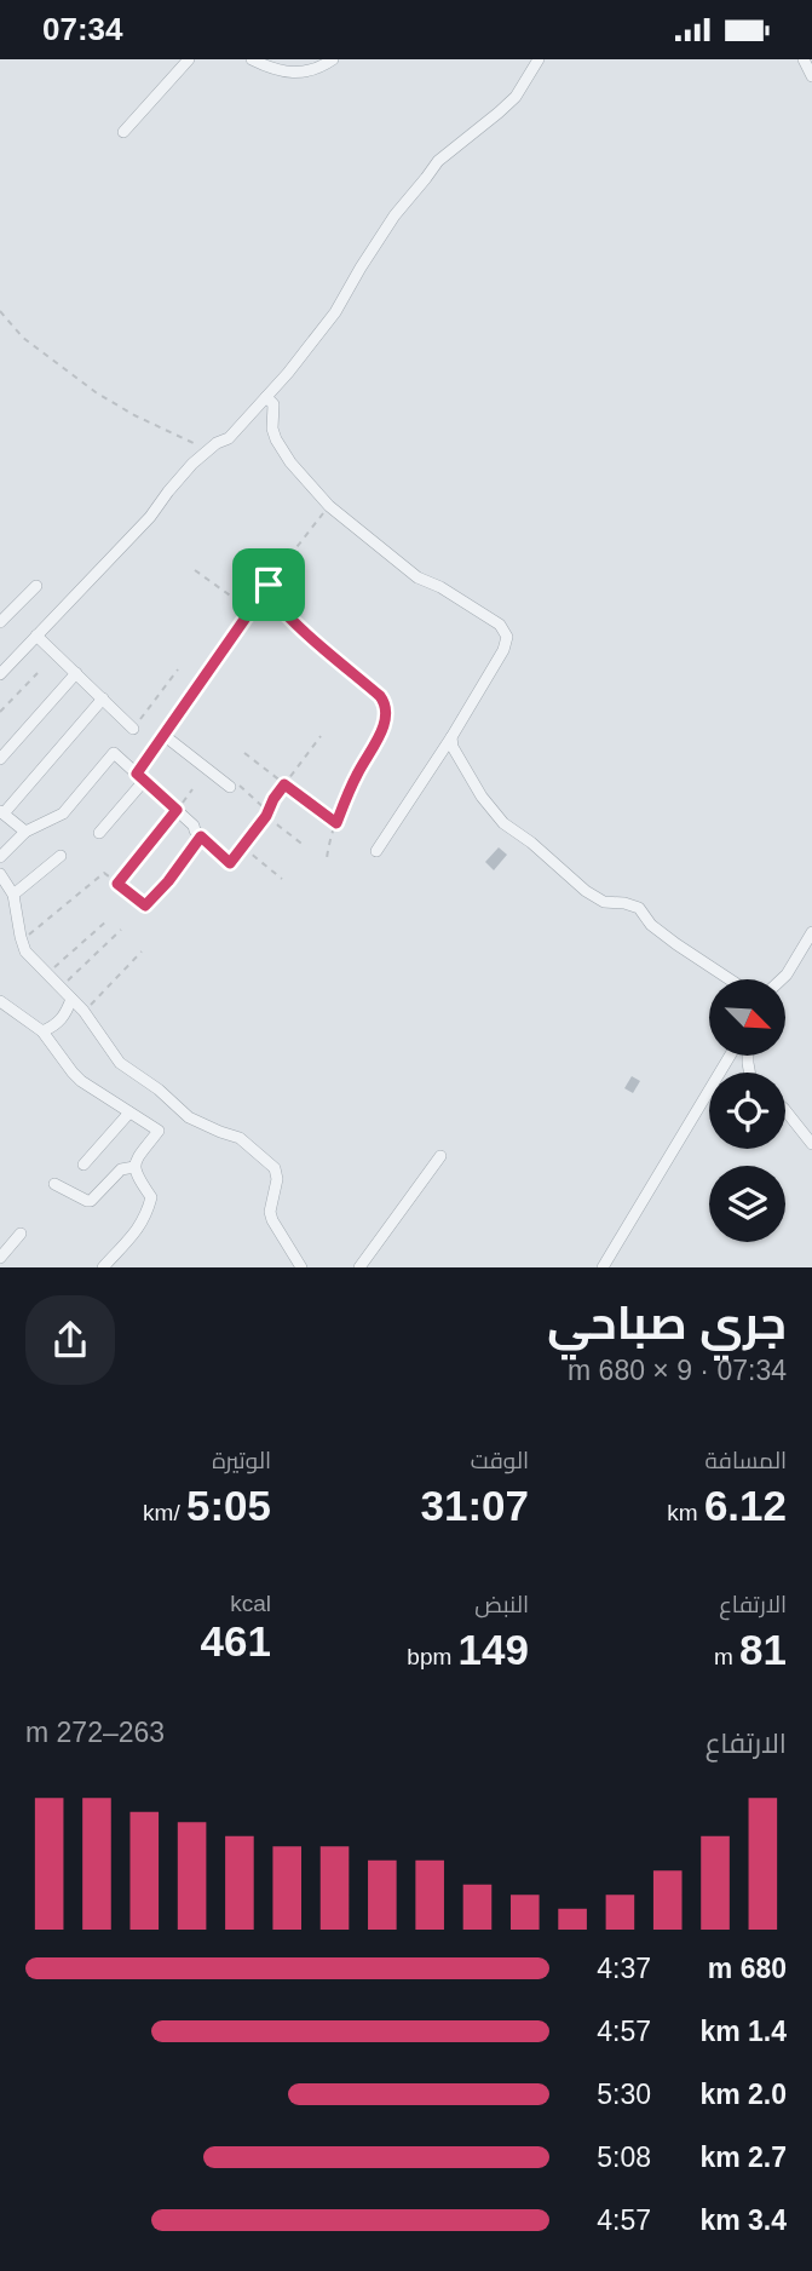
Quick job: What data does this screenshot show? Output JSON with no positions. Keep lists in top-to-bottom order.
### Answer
{
  "north": "bottom right",
  "page": {
    "status": "07:34",
    "heading": ["جري صباحي", "07:34 · 9 × 680 m"],
    "stats": [
      ["المسافة", "6.12 km"],
      ["الوقت", "31:07"],
      ["الوتيرة", "5:05 /km"],
      ["الارتفاع", "81 m"],
      ["النبض", "149 bpm"],
      ["kcal", "461"]
    ],
    "chart": ["الارتفاع", "263–272 m"],
    "list": [
      {
        "name": "680 m",
        "note": "4:37"
      },
      {
        "name": "1.4 km",
        "note": "4:57"
      },
      {
        "name": "2.0 km",
        "note": "5:30"
      },
      {
        "name": "2.7 km",
        "note": "5:08"
      },
      {
        "name": "3.4 km",
        "note": "4:57"
      }
    ]
  }
}
